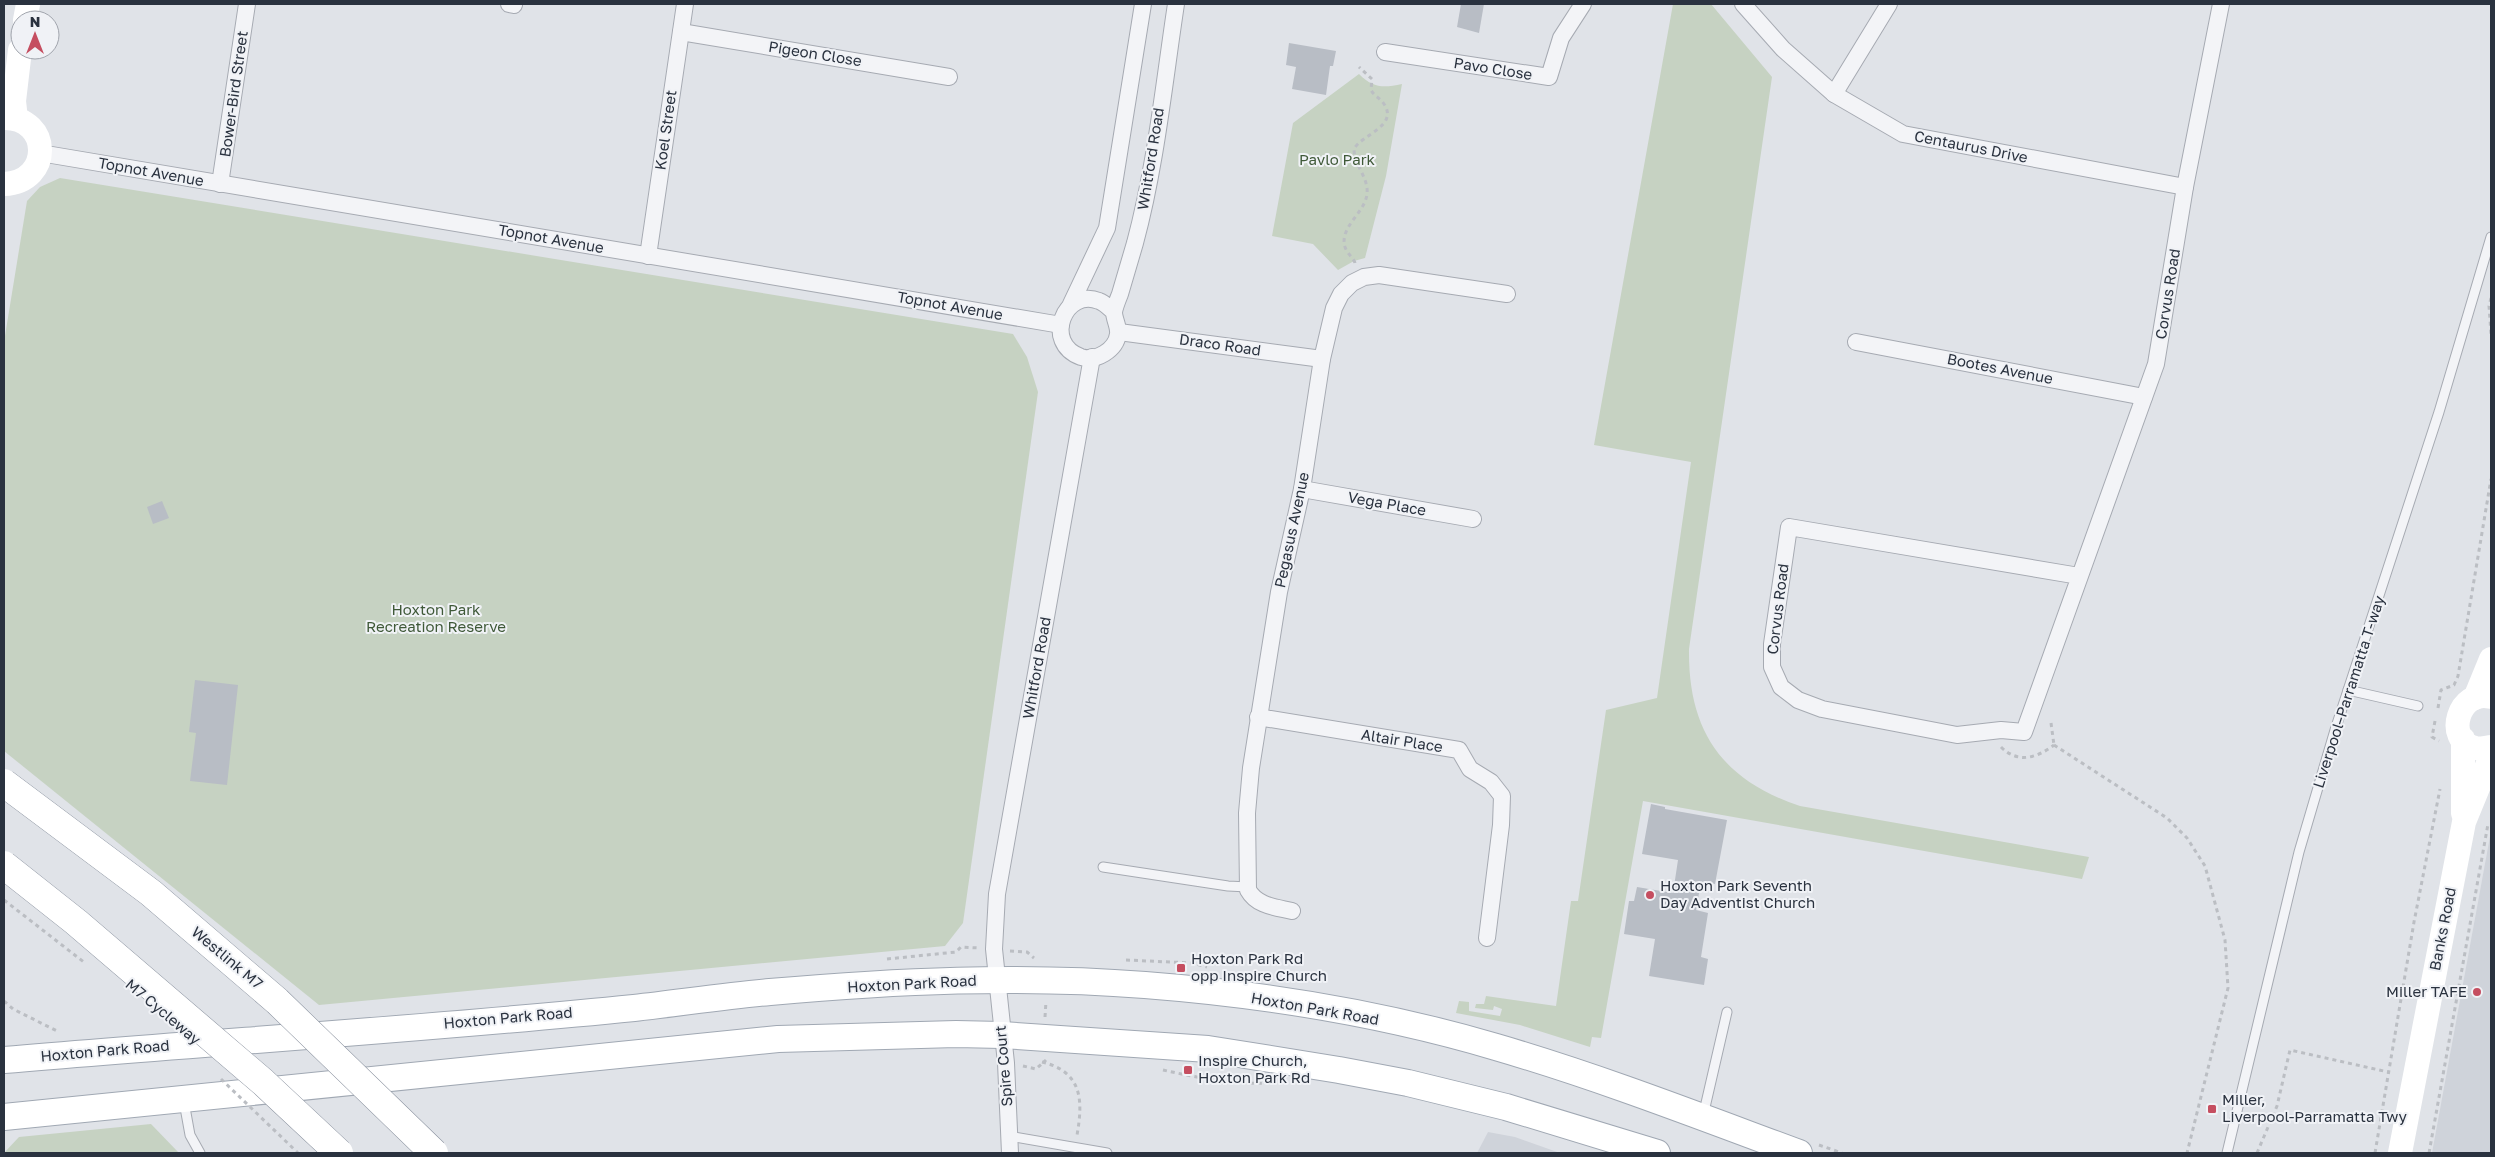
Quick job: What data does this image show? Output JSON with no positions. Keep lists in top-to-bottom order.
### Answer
{
  "streets": {
    "highway": ["Westlink M7"],
    "main road": ["Hoxton Park Road"],
    "street": [
      "Pigeon Close",
      "Pavo Close",
      "Bower-Bird Street",
      "Koel Street",
      "Centaurus Drive",
      "Whitford Road",
      "Topnot Avenue",
      "Corvus Road",
      "Draco Road",
      "Bootes Avenue",
      "Vega Place",
      "Pegasus Avenue",
      "Altair Place",
      "Banks Road",
      "Spire Court"
    ],
    "lane": ["Liverpool–Parramatta T-way"]
  },
  "crossings": [
    ["Pigeon Close", "Koel Street"],
    ["Bower-Bird Street", "Topnot Avenue"],
    ["Koel Street", "Topnot Avenue"],
    ["Centaurus Drive", "Corvus Road"],
    ["Whitford Road", "Topnot Avenue"],
    ["Whitford Road", "Draco Road"],
    ["Whitford Road", "Hoxton Park Road"],
    ["Whitford Road", "Spire Court"],
    ["Topnot Avenue", "Draco Road"],
    ["Corvus Road", "Bootes Avenue"],
    ["Draco Road", "Pegasus Avenue"],
    ["Vega Place", "Pegasus Avenue"],
    ["Pegasus Avenue", "Altair Place"],
    ["Hoxton Park Road", "Spire Court"]
  ],
  "parks": ["Pavlo Park", "Hoxton Park Recreation Reserve"],
  "places": {
    "other": ["Hoxton Park Seventh Day Adventist Church", "Miller TAFE"],
    "transit": ["Hoxton Park Rd opp Inspire Church", "Inspire Church, Hoxton Park Rd", "Miller, Liverpool-Parramatta Twy"]
  },
  "north": "top"
}
